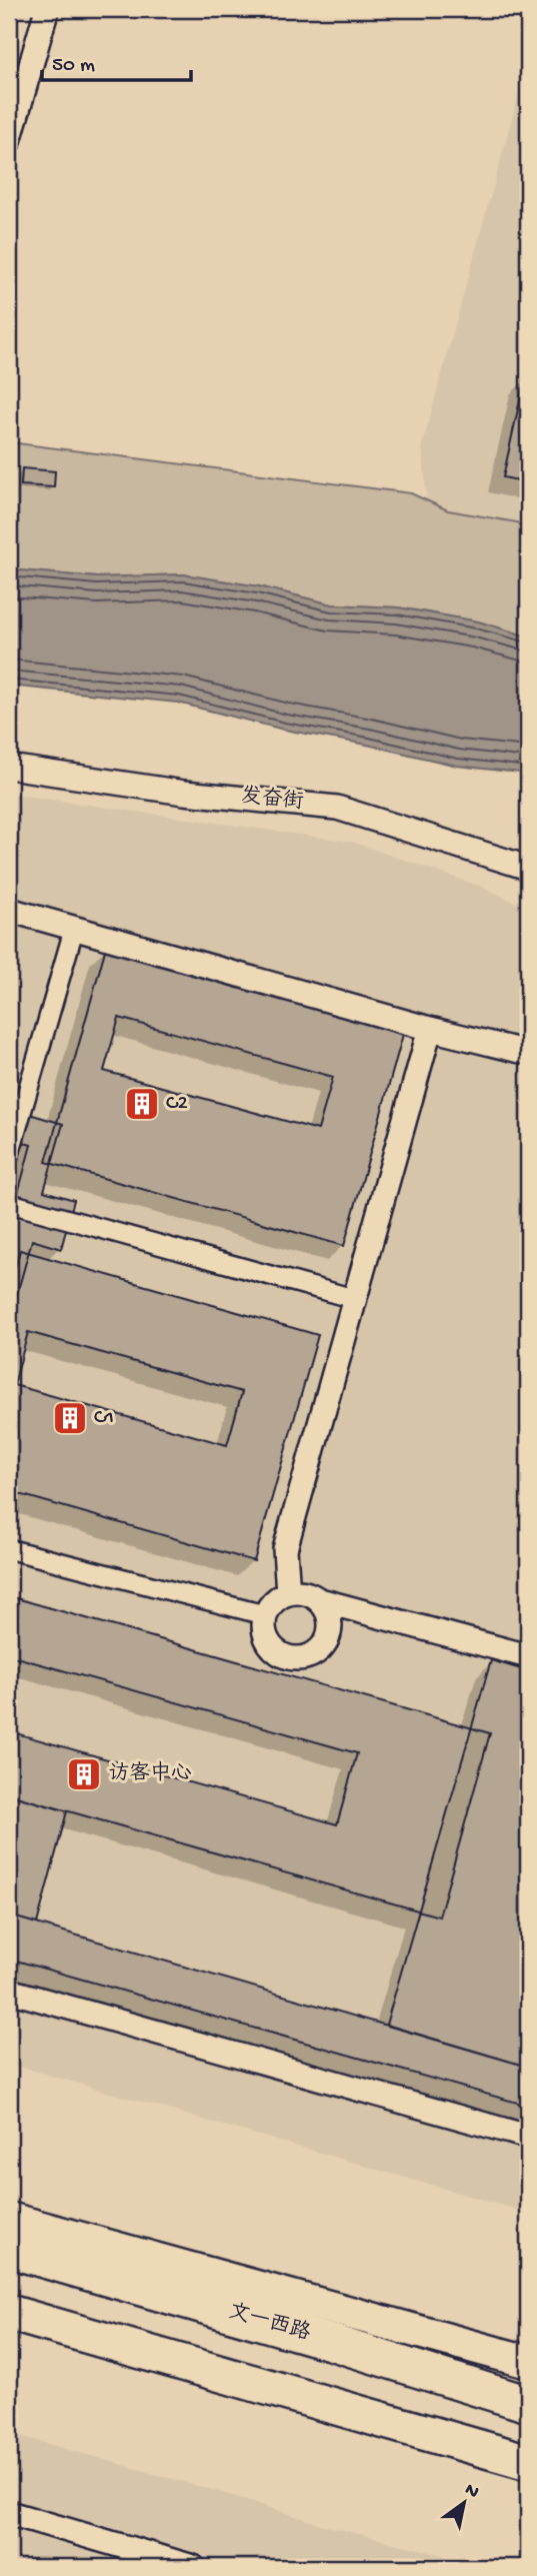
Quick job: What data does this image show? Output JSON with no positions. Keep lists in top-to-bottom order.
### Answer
{
  "streets": {
    "main road": ["文一西路"],
    "street": ["发奋街"]
  },
  "places": {
    "building": ["C2", "C1", "访客中心"]
  },
  "scale_bar": "50 m",
  "north": "top right"
}
